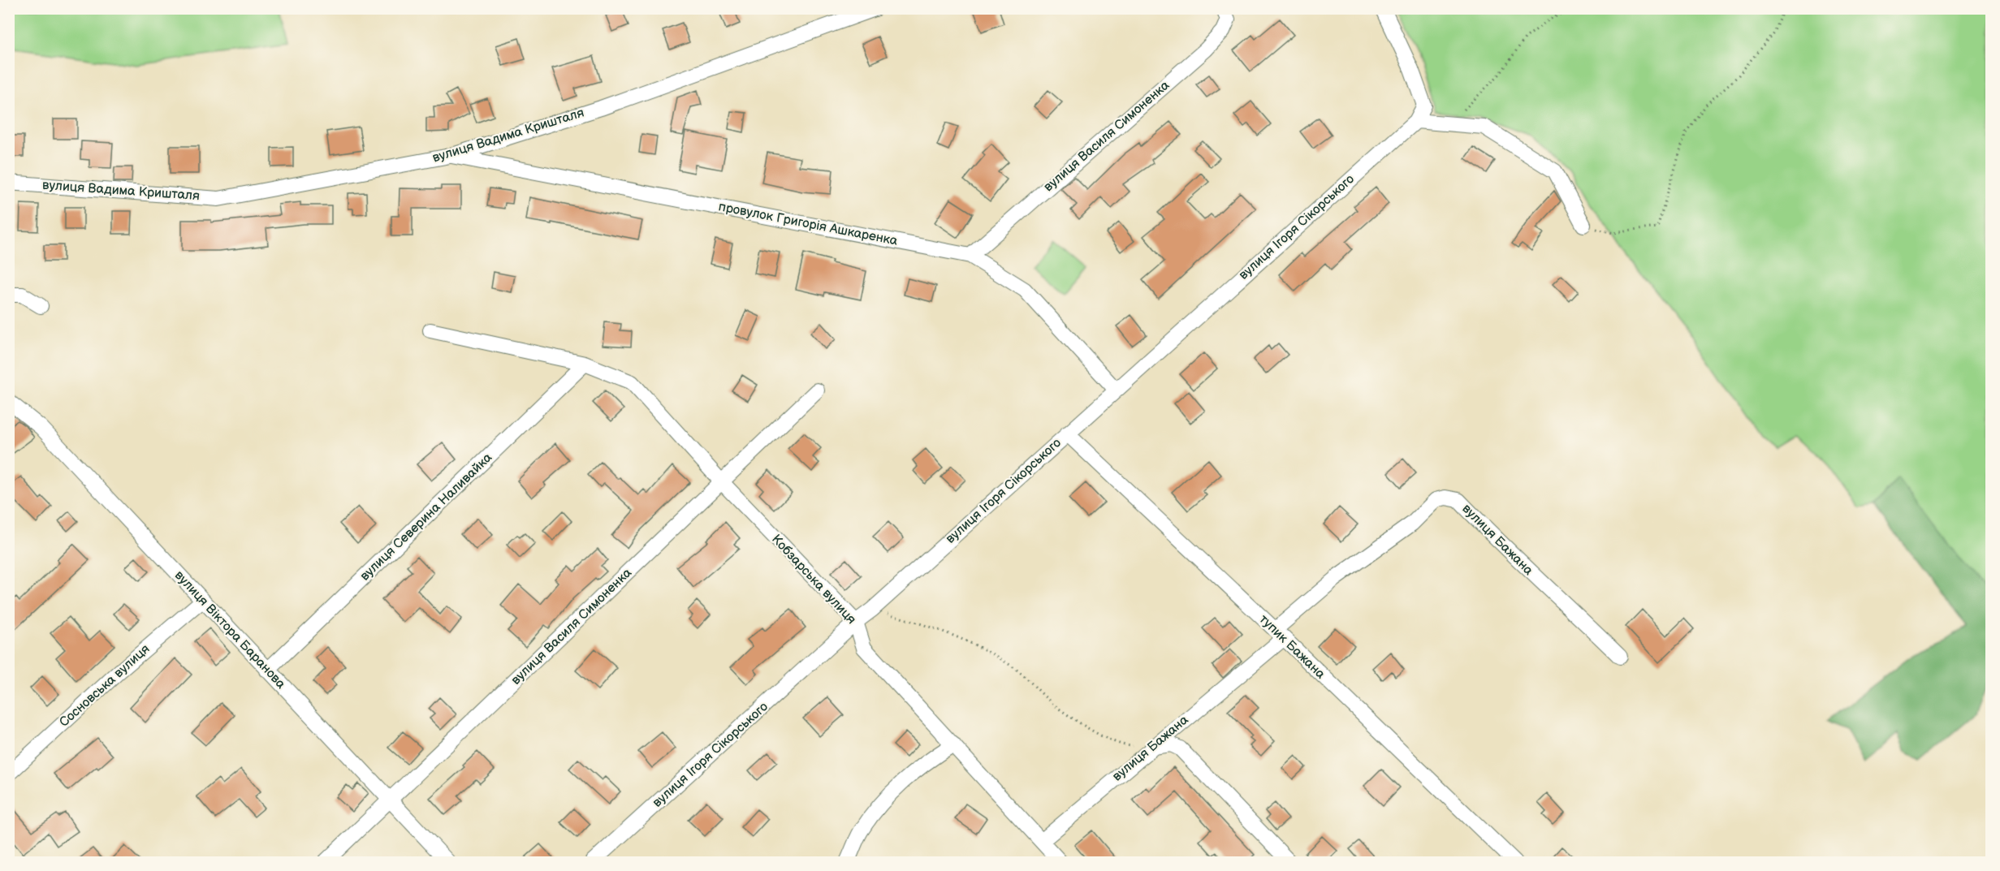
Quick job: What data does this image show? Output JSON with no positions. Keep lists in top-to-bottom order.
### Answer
{
  "streets": {
    "street": [
      "вулиця Вадима Кришталя",
      "вулиця Василя Симоненка",
      "провулок Григорія Ашкаренка",
      "вулиця Ігоря Сікорського",
      "вулиця Северина Наливайка",
      "вулиця Бажана",
      "Кобзарська вулиця",
      "вулиця Віктора Баранова",
      "тупик Бажана",
      "Сосновська вулиця"
    ]
  },
  "crossings": [
    ["вулиця Вадима Кришталя", "провулок Григорія Ашкаренка"],
    ["вулиця Василя Симоненка", "провулок Григорія Ашкаренка"],
    ["вулиця Василя Симоненка", "Кобзарська вулиця"],
    ["вулиця Василя Симоненка", "вулиця Віктора Баранова"],
    ["провулок Григорія Ашкаренка", "вулиця Ігоря Сікорського"],
    ["вулиця Ігоря Сікорського", "Кобзарська вулиця"],
    ["вулиця Ігоря Сікорського", "тупик Бажана"],
    ["вулиця Северина Наливайка", "Кобзарська вулиця"],
    ["вулиця Северина Наливайка", "вулиця Віктора Баранова"],
    ["вулиця Бажана", "Кобзарська вулиця"],
    ["вулиця Бажана", "тупик Бажана"],
    ["вулиця Віктора Баранова", "Сосновська вулиця"]
  ]
}
